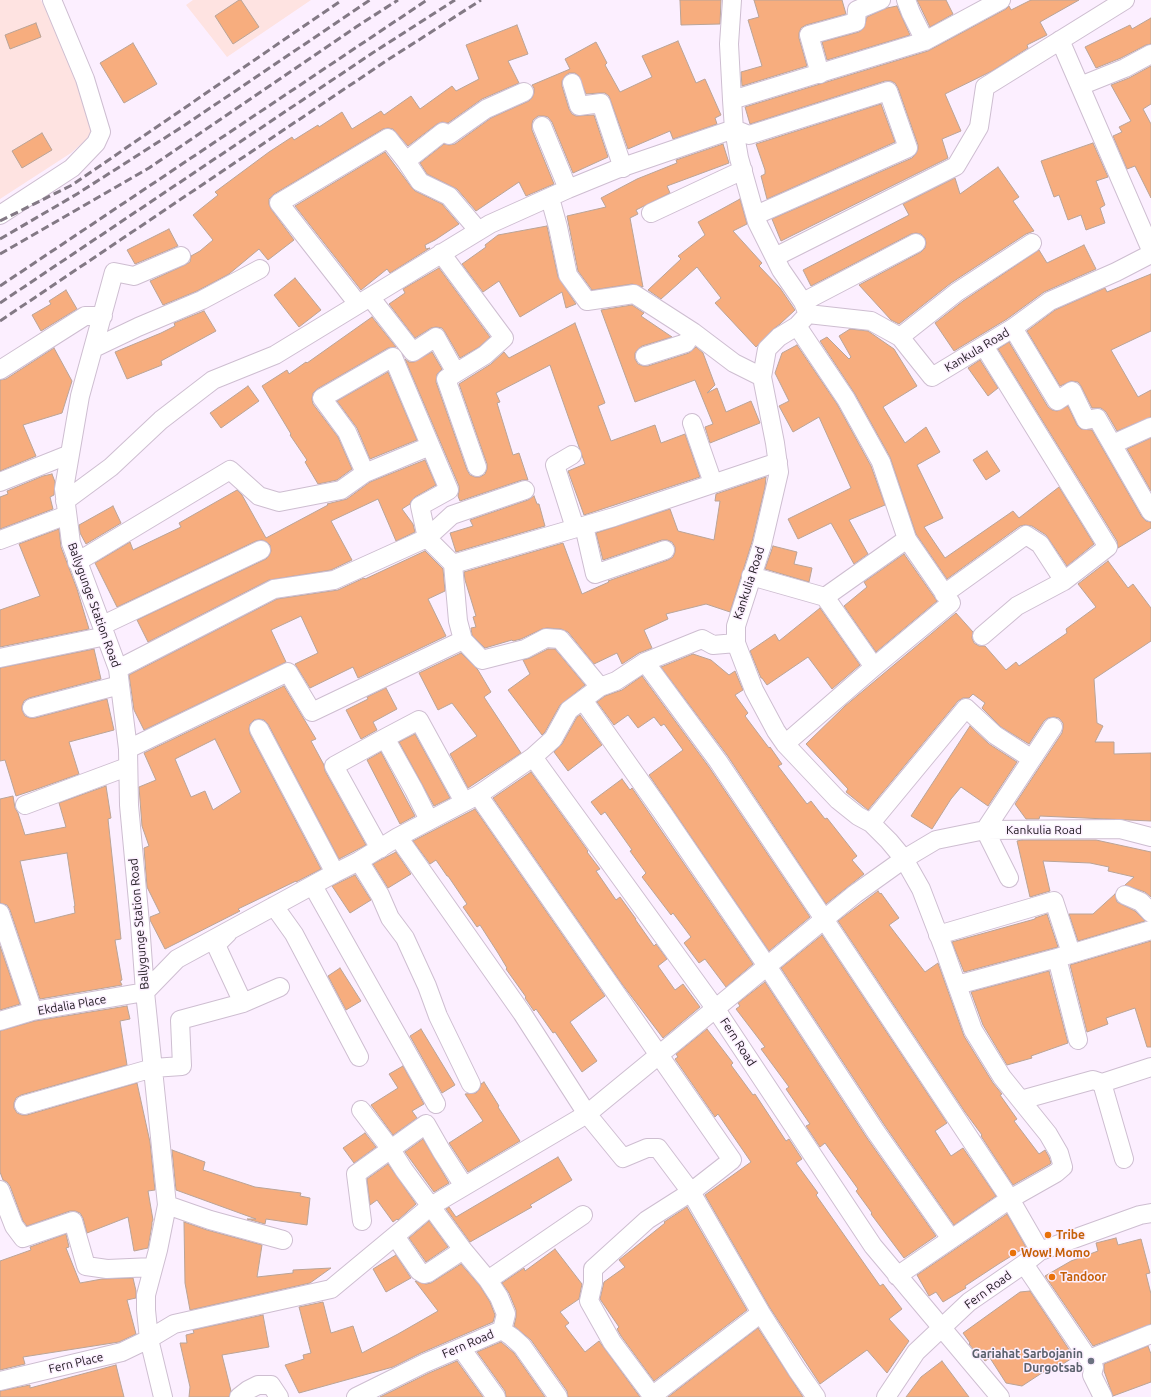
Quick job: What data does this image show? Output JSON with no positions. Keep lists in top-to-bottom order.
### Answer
{
  "streets": {
    "street": [
      "Kankula Road",
      "Kankulia Road",
      "Ballygunge Station Road",
      "Ekdalia Place",
      "Fern Road",
      "Fern Place"
    ]
  },
  "crossings": [
    ["Kankula Road", "Kankulia Road"],
    ["Kankulia Road", "Fern Road"],
    ["Kankulia Road", "Fern Place"],
    ["Ballygunge Station Road", "Ekdalia Place"],
    ["Ballygunge Station Road", "Fern Place"]
  ],
  "places": [
    "Tribe",
    "Wow! Momo",
    "Tandoor",
    "Gariahat Sarbojanin Durgotsab"
  ]
}
